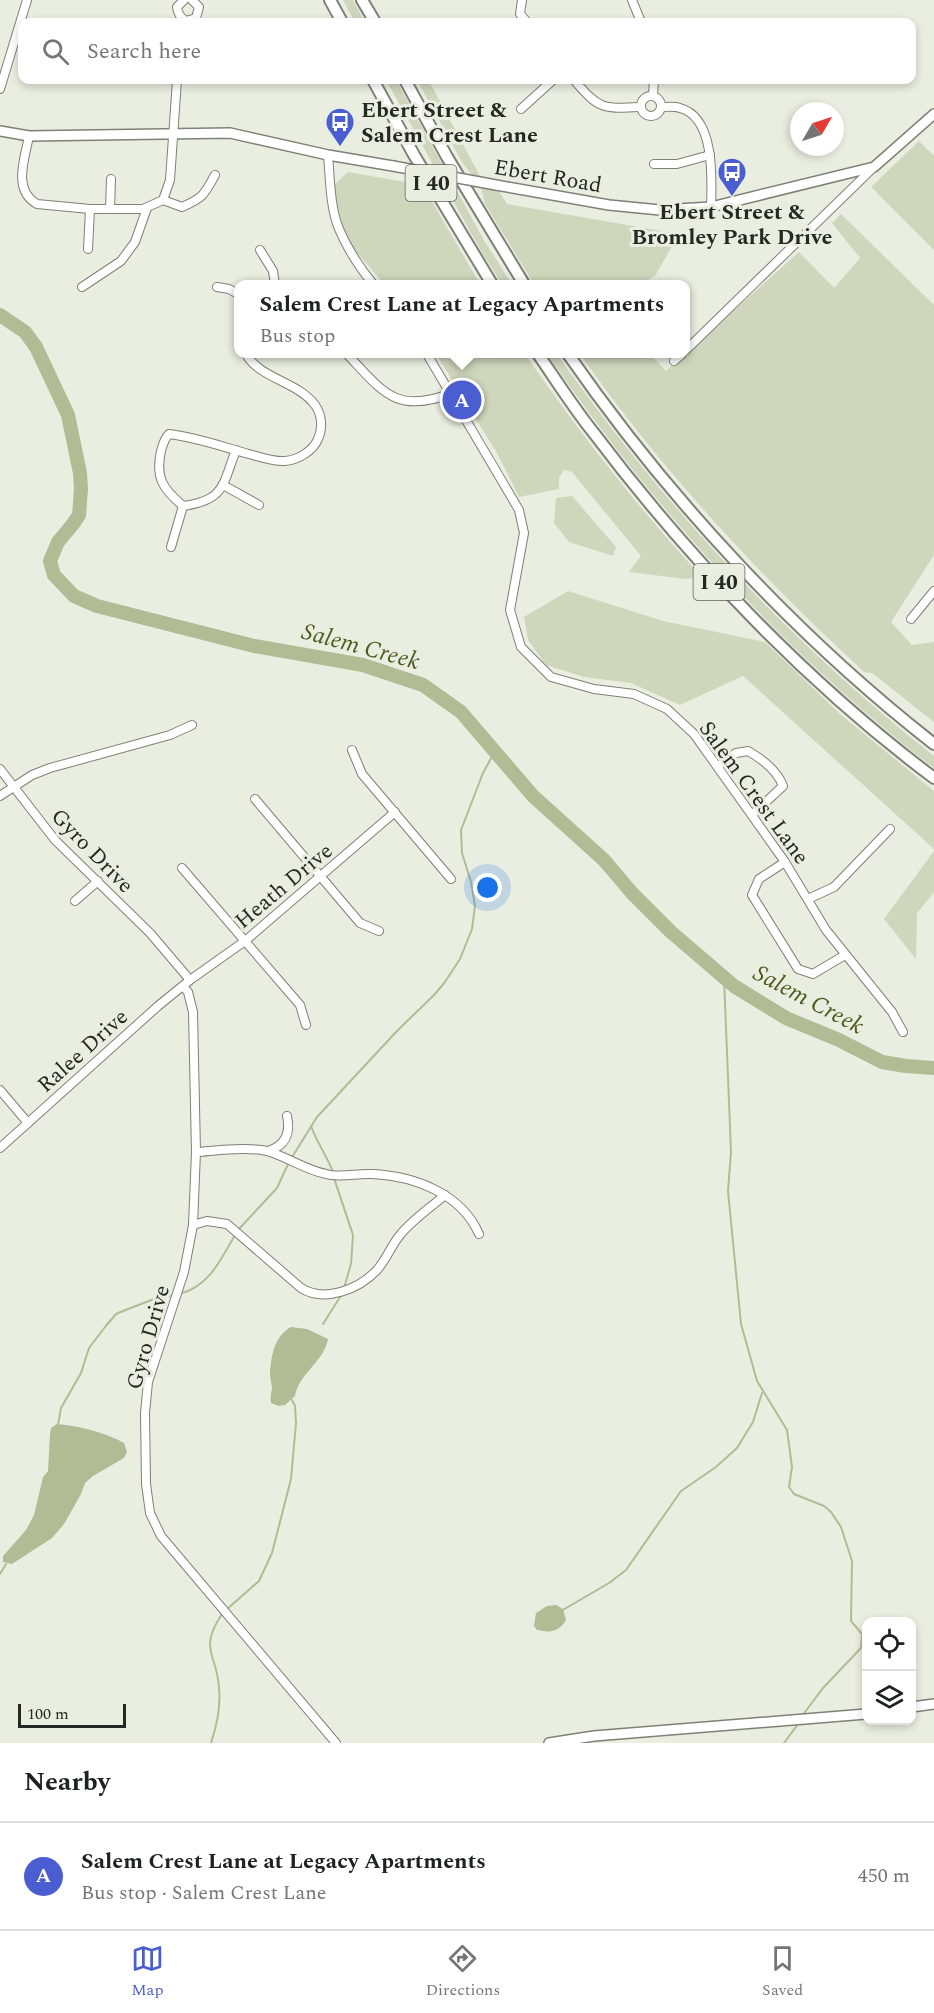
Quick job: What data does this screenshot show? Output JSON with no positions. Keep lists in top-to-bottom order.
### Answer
{
  "streets": {
    "highway": ["I 40"],
    "main road": ["Ebert Road"],
    "street": [
      "Salem Crest Lane",
      "Gyro Drive",
      "Heath Drive",
      "Ralee Drive"
    ]
  },
  "crossings": [
    ["Gyro Drive", "Heath Drive"],
    ["Gyro Drive", "Ralee Drive"],
    ["Heath Drive", "Ralee Drive"]
  ],
  "water": ["Salem Creek"],
  "places": {
    "bus stop": ["Ebert Street & Salem Crest Lane", "Ebert Street & Bromley Park Drive"]
  },
  "scale_bar": "100 m",
  "north": "top right",
  "page": {
    "search": "Search here",
    "popup": ["Salem Crest Lane at Legacy Apartments", "Bus stop"],
    "pins": "A",
    "scale": "100 m",
    "heading": "Nearby",
    "list": [
      {
        "mark": "A",
        "name": "Salem Crest Lane at Legacy Apartments",
        "note": "Bus stop · Salem Crest Lane",
        "value": "450 m"
      }
    ],
    "nav": ["Map", "Directions", "Saved"]
  }
}
